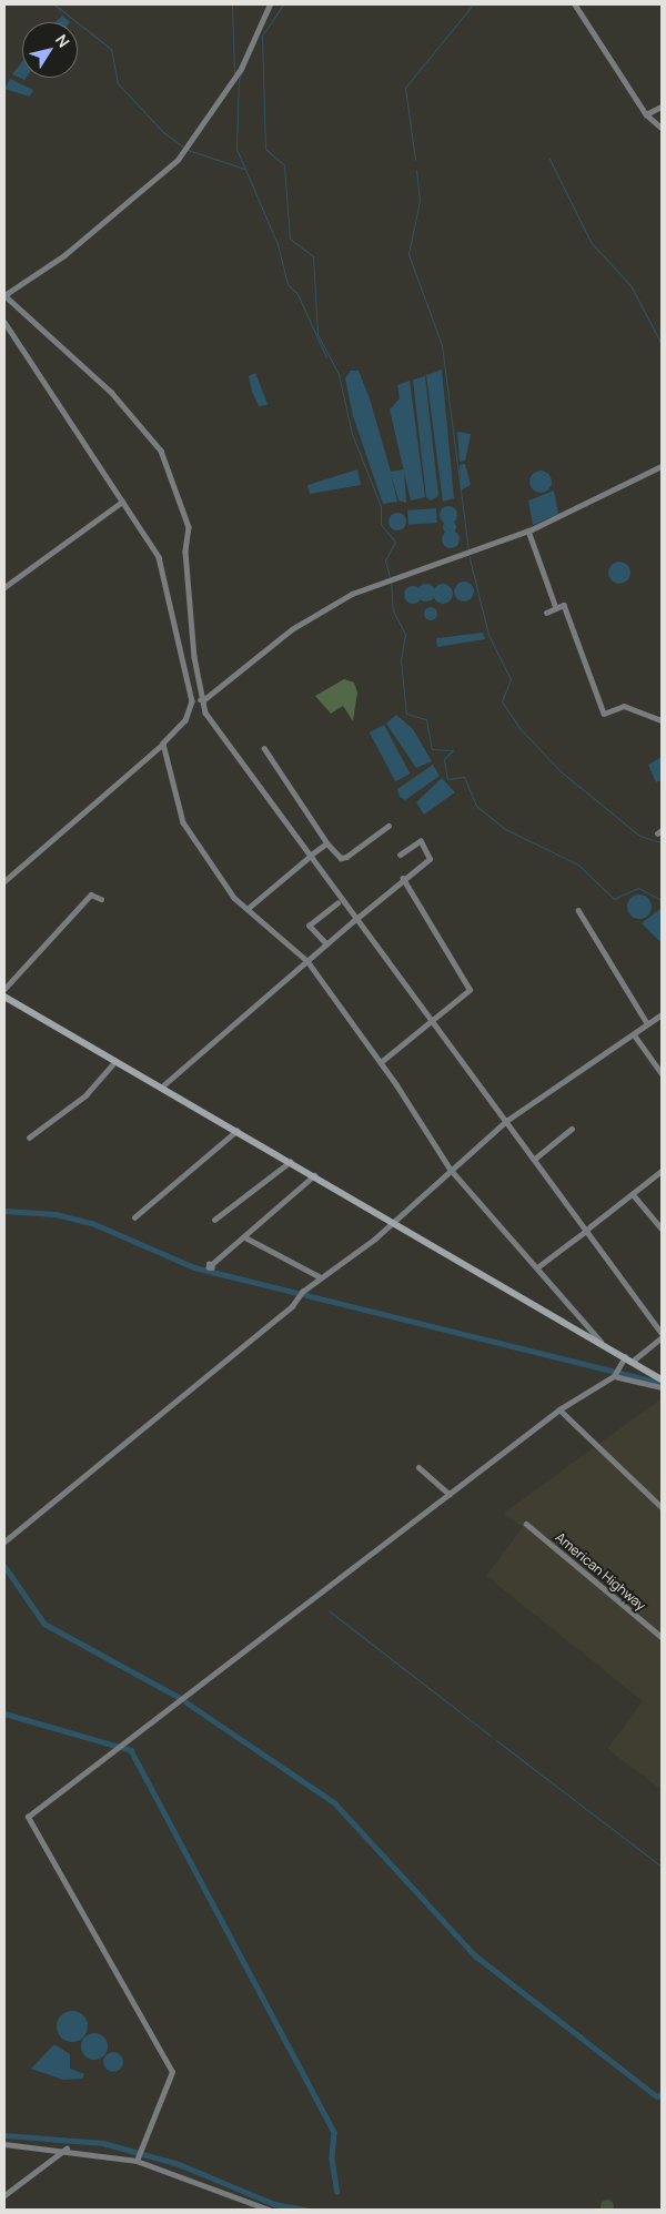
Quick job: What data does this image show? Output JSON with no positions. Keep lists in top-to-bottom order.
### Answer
{
  "streets": {
    "street": ["American Highway"]
  },
  "north": "top right"
}
